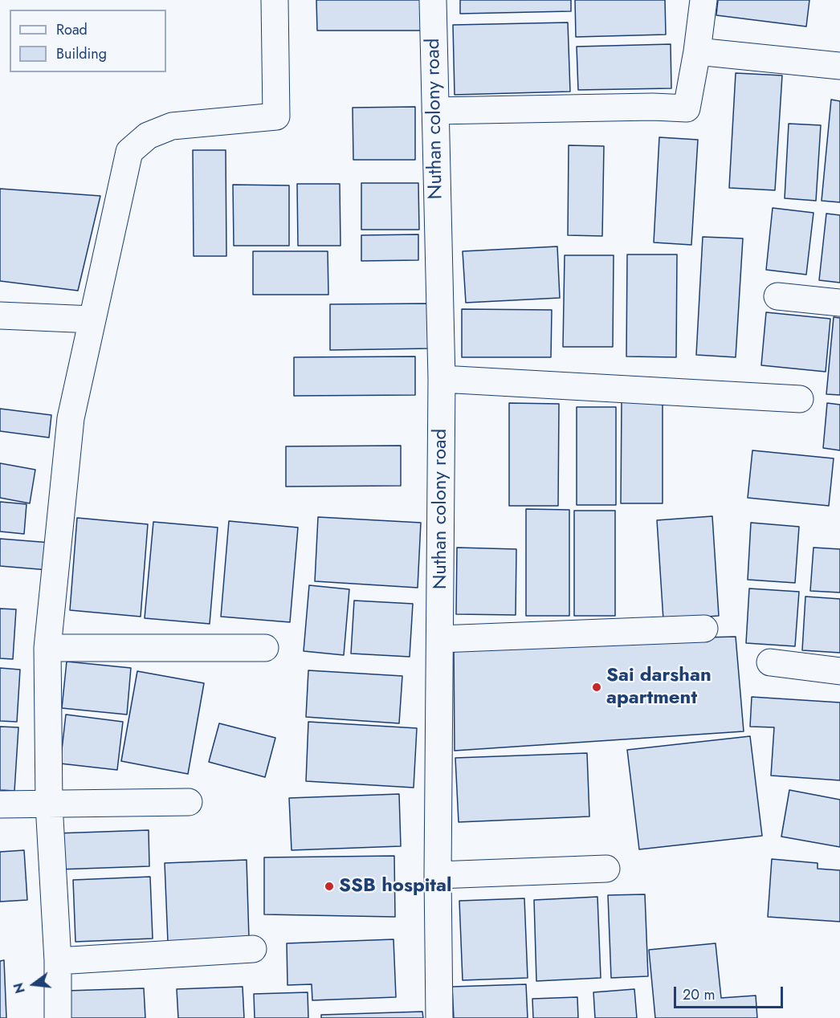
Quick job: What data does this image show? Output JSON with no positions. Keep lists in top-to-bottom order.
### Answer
{
  "streets": {
    "street": ["Nuthan colony road"]
  },
  "places": ["Sai darshan apartment", "SSB hospital"],
  "legend": ["Road", "Building"],
  "scale_bar": "20 m",
  "north": "left"
}
